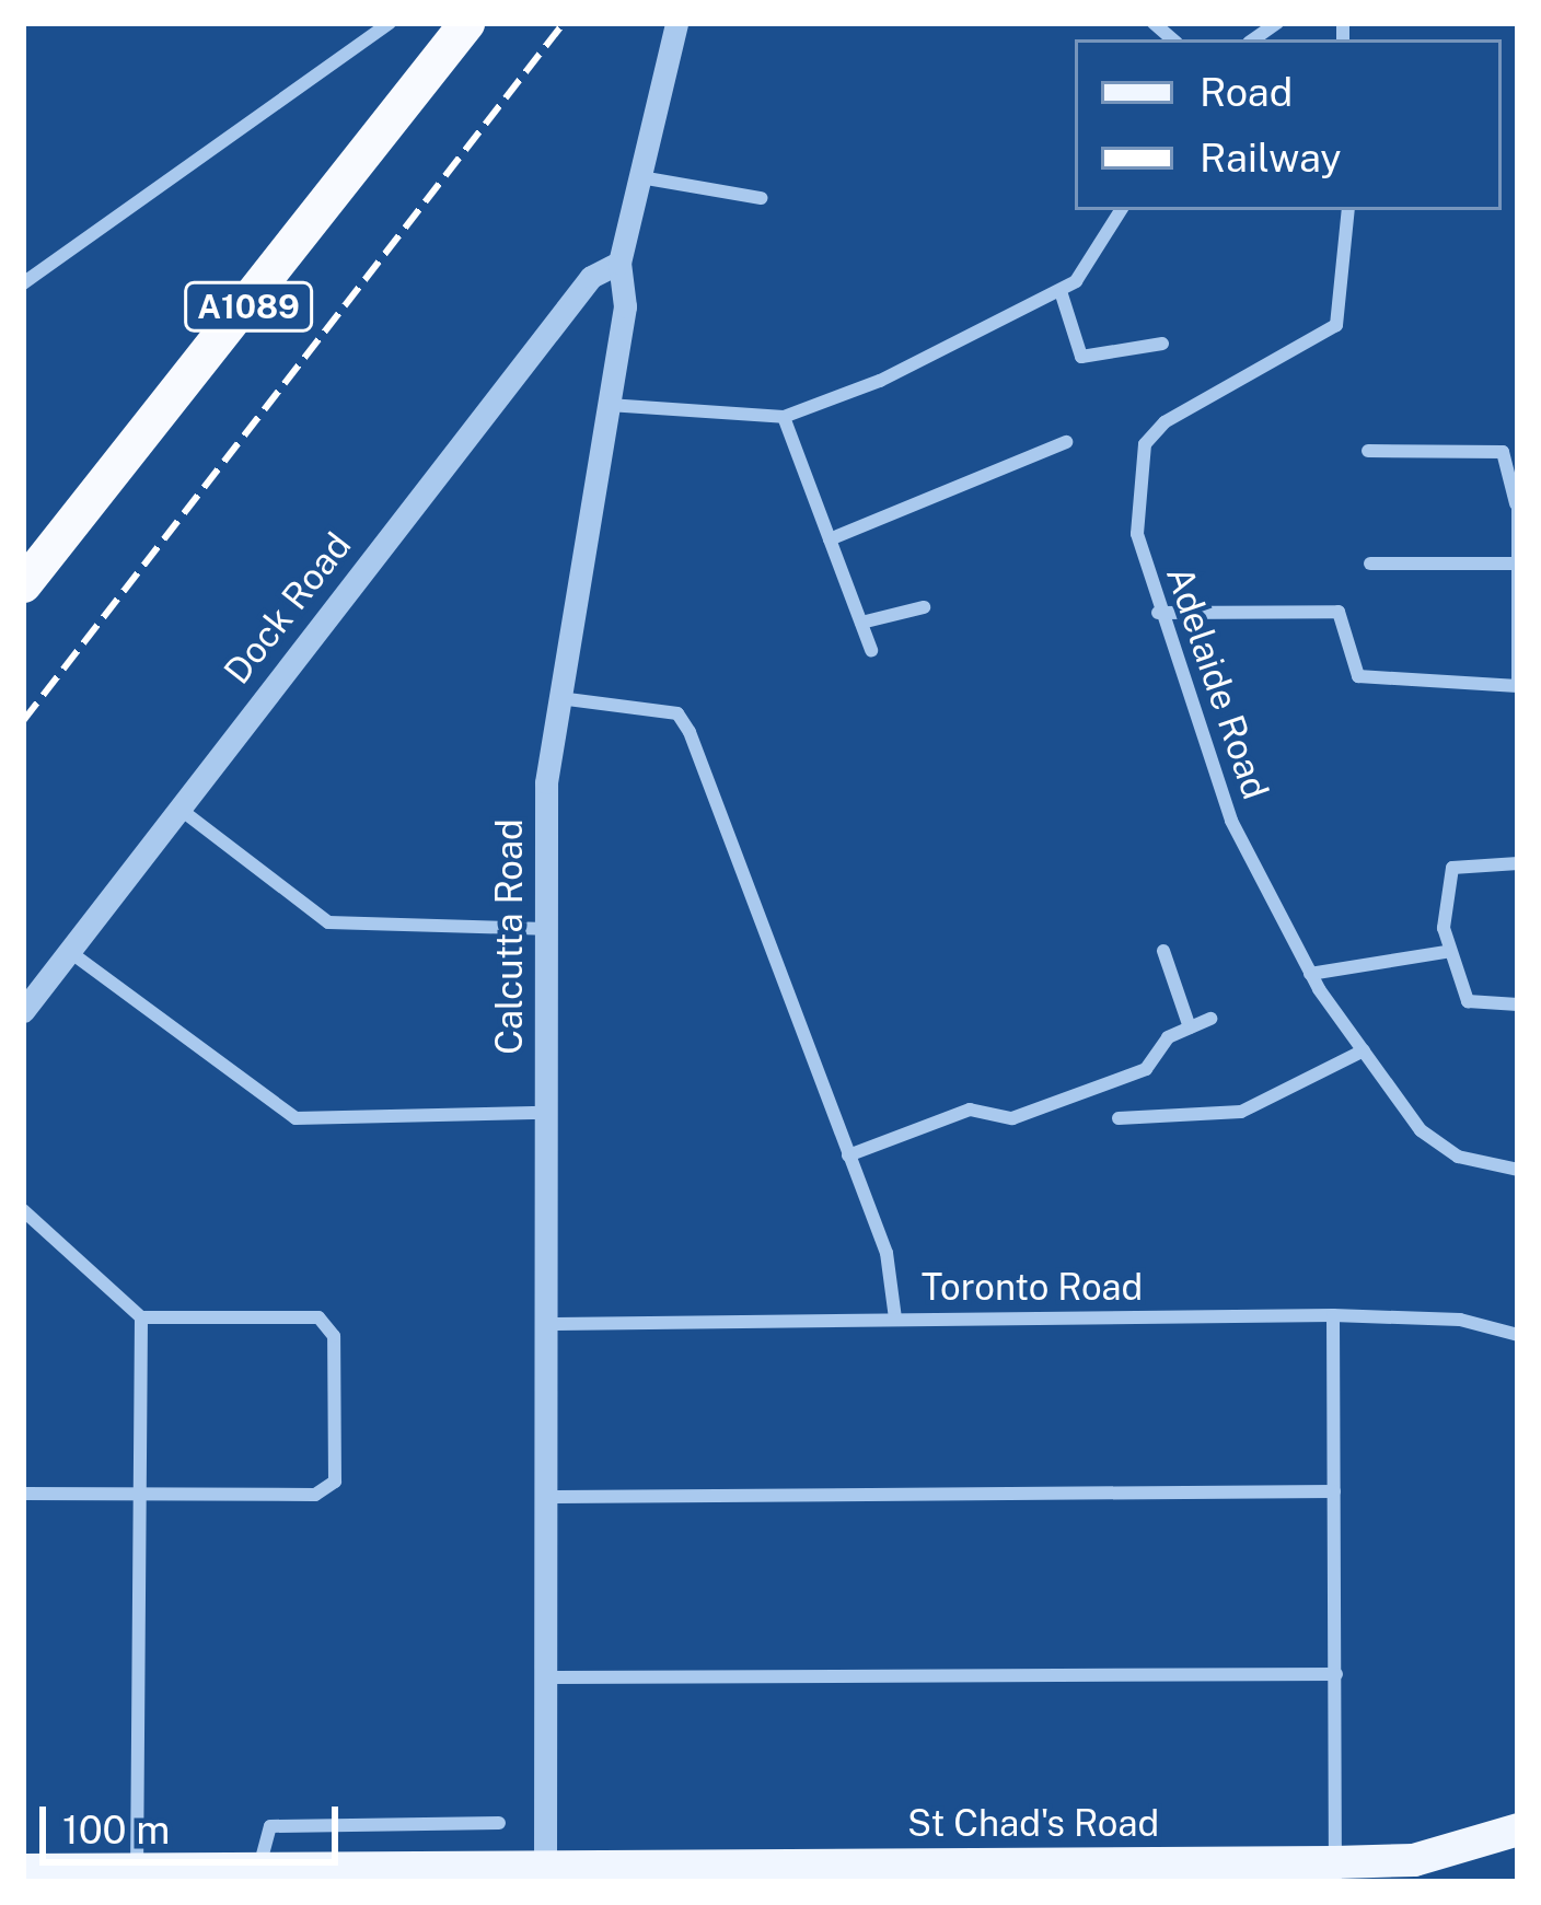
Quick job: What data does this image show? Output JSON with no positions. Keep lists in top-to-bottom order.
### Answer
{
  "streets": {
    "highway": ["A1089"],
    "main road": ["St Chad's Road"],
    "street": [
      "Dock Road",
      "Adelaide Road",
      "Calcutta Road",
      "Toronto Road"
    ]
  },
  "crossings": [
    ["Dock Road", "Calcutta Road"],
    ["Calcutta Road", "Toronto Road"],
    ["Calcutta Road", "St Chad's Road"]
  ],
  "legend": ["Road", "Railway"],
  "scale_bar": "100 m"
}
